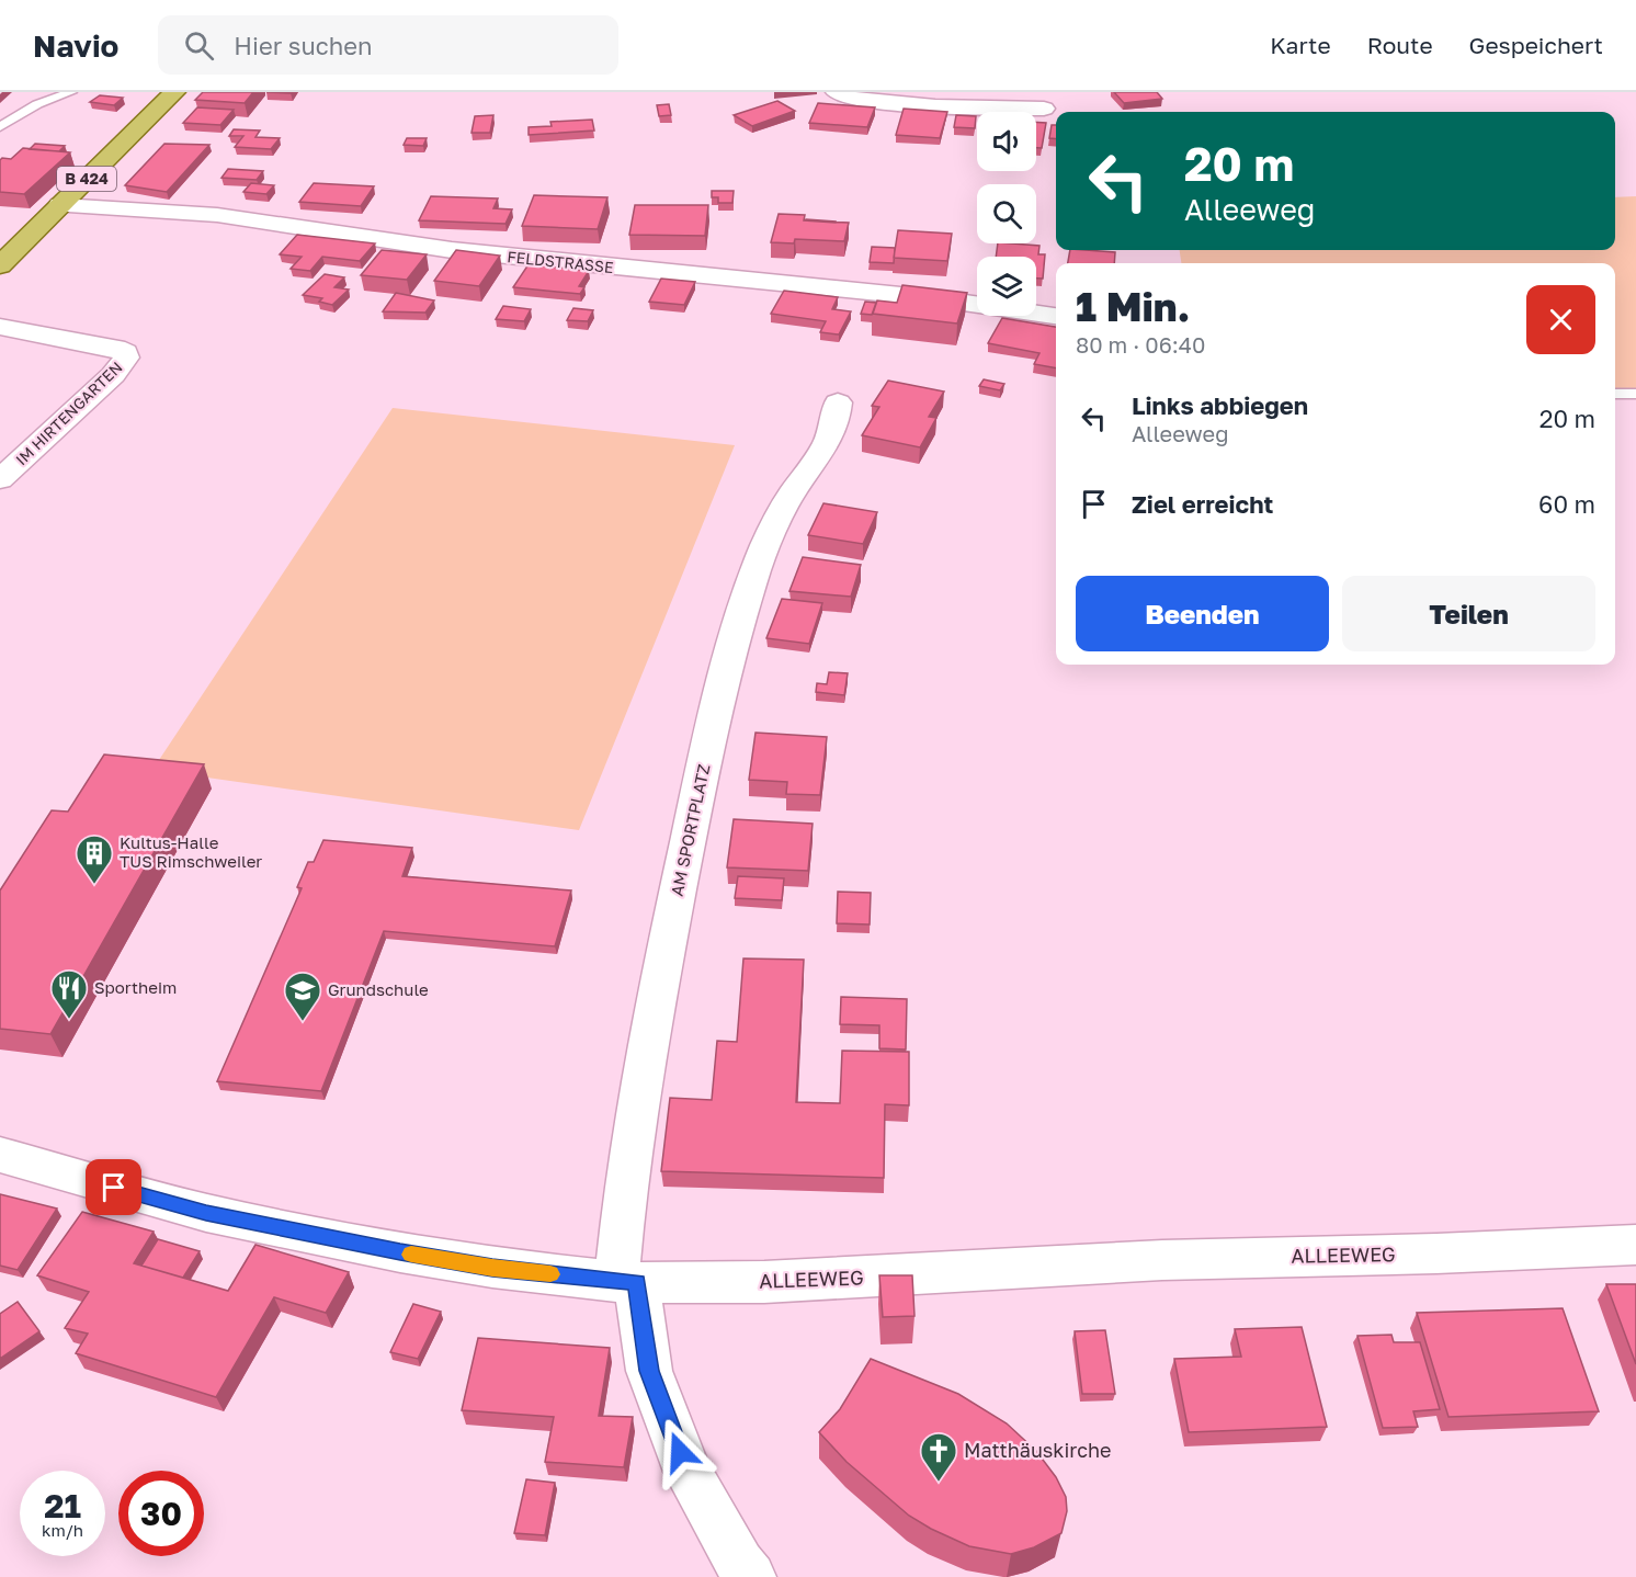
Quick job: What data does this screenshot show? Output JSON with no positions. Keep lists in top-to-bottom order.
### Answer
{
  "streets": {
    "main road": ["B 424"],
    "street": [
      "FELDSTRASSE",
      "IM HIRTENGARTEN",
      "AM SPORTPLATZ",
      "ALLEEWEG"
    ]
  },
  "crossings": [
    ["B 424", "FELDSTRASSE"],
    ["AM SPORTPLATZ", "ALLEEWEG"]
  ],
  "places": {
    "building": ["Kultus-Halle TUS Rimschweiler"],
    "restaurant": ["Sportheim"],
    "school or university": ["Grundschule"],
    "church": ["Matthäuskirche"]
  },
  "page": {
    "header": "Navio",
    "search": "Hier suchen",
    "nav": ["Karte", "Route", "Gespeichert"],
    "turn": ["20 m", "Alleeweg"],
    "heading": ["1 Min.", "80 m · 06:40"],
    "list": [
      {
        "name": "Links abbiegen",
        "note": "Alleeweg",
        "value": "20 m"
      },
      {
        "name": "Ziel erreicht",
        "value": "60 m"
      }
    ],
    "buttons": ["Beenden", "Teilen"],
    "speed": "21 km/h",
    "limit": "30"
  }
}
